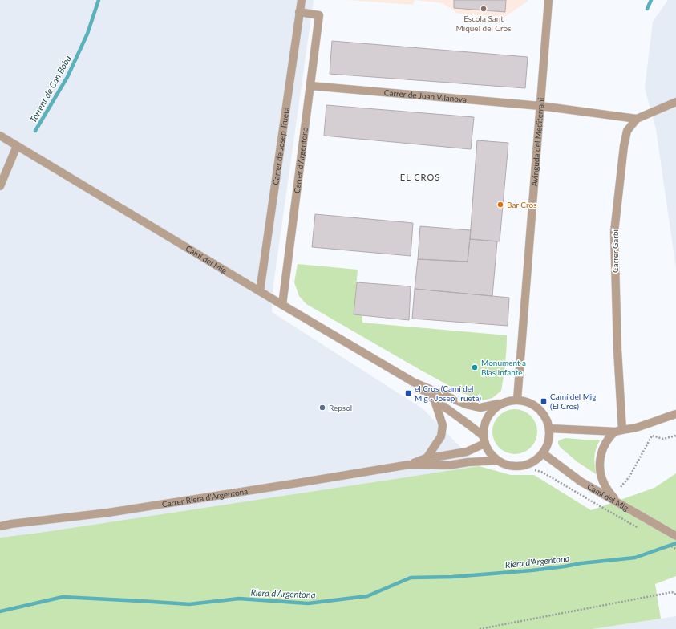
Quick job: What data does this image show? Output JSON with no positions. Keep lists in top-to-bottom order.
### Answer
{
  "streets": {
    "street": [
      "Carrer de Joan Vilanova",
      "Avinguda del Mediterrani",
      "Carrer de Josep Trueta",
      "Carrer d'Argentona",
      "Carrer Garbí",
      "Camí del Mig",
      "Carrer Riera d'Argentona"
    ]
  },
  "crossings": [
    ["Carrer de Joan Vilanova", "Avinguda del Mediterrani"],
    ["Carrer de Joan Vilanova", "Carrer d'Argentona"],
    ["Carrer de Joan Vilanova", "Carrer Garbí"],
    ["Avinguda del Mediterrani", "Camí del Mig"],
    ["Avinguda del Mediterrani", "Carrer Riera d'Argentona"],
    ["Carrer de Josep Trueta", "Carrer d'Argentona"],
    ["Carrer de Josep Trueta", "Camí del Mig"],
    ["Carrer d'Argentona", "Camí del Mig"],
    ["Camí del Mig", "Carrer Riera d'Argentona"]
  ],
  "districts": ["EL CROS"],
  "water": ["Torrent de Can Boba", "Riera d'Argentona"],
  "places": {
    "other": [
      "Escola Sant Miquel del Cros",
      "Bar Cros",
      "Monument a Blas Infante",
      "Repsol"
    ],
    "transit": ["el Cros (Camí del Mig - Josep Trueta)", "Camí del Mig (El Cros)"]
  }
}
